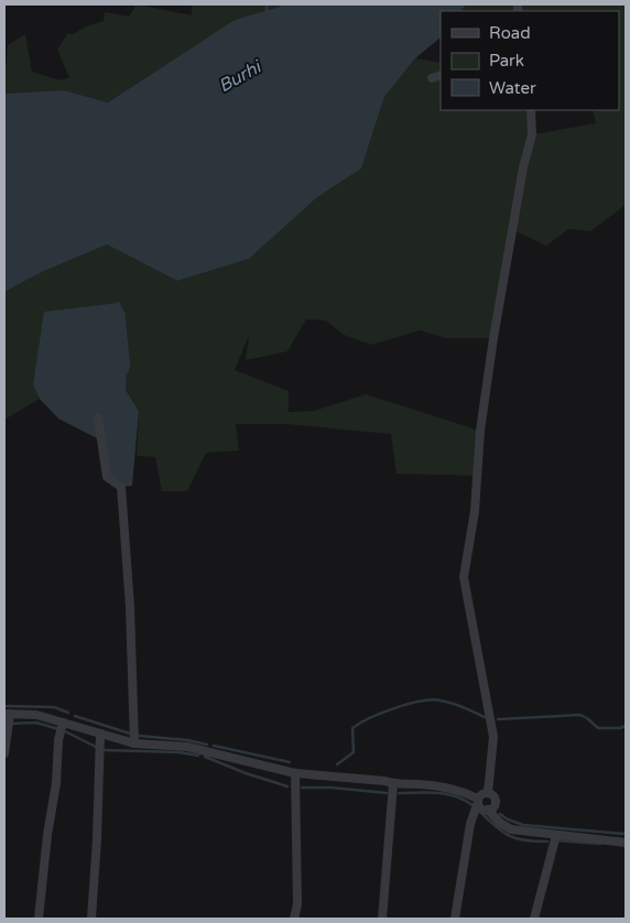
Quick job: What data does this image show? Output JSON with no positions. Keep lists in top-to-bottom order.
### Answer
{
  "water": ["Burhi"],
  "legend": ["Road", "Park", "Water"]
}
